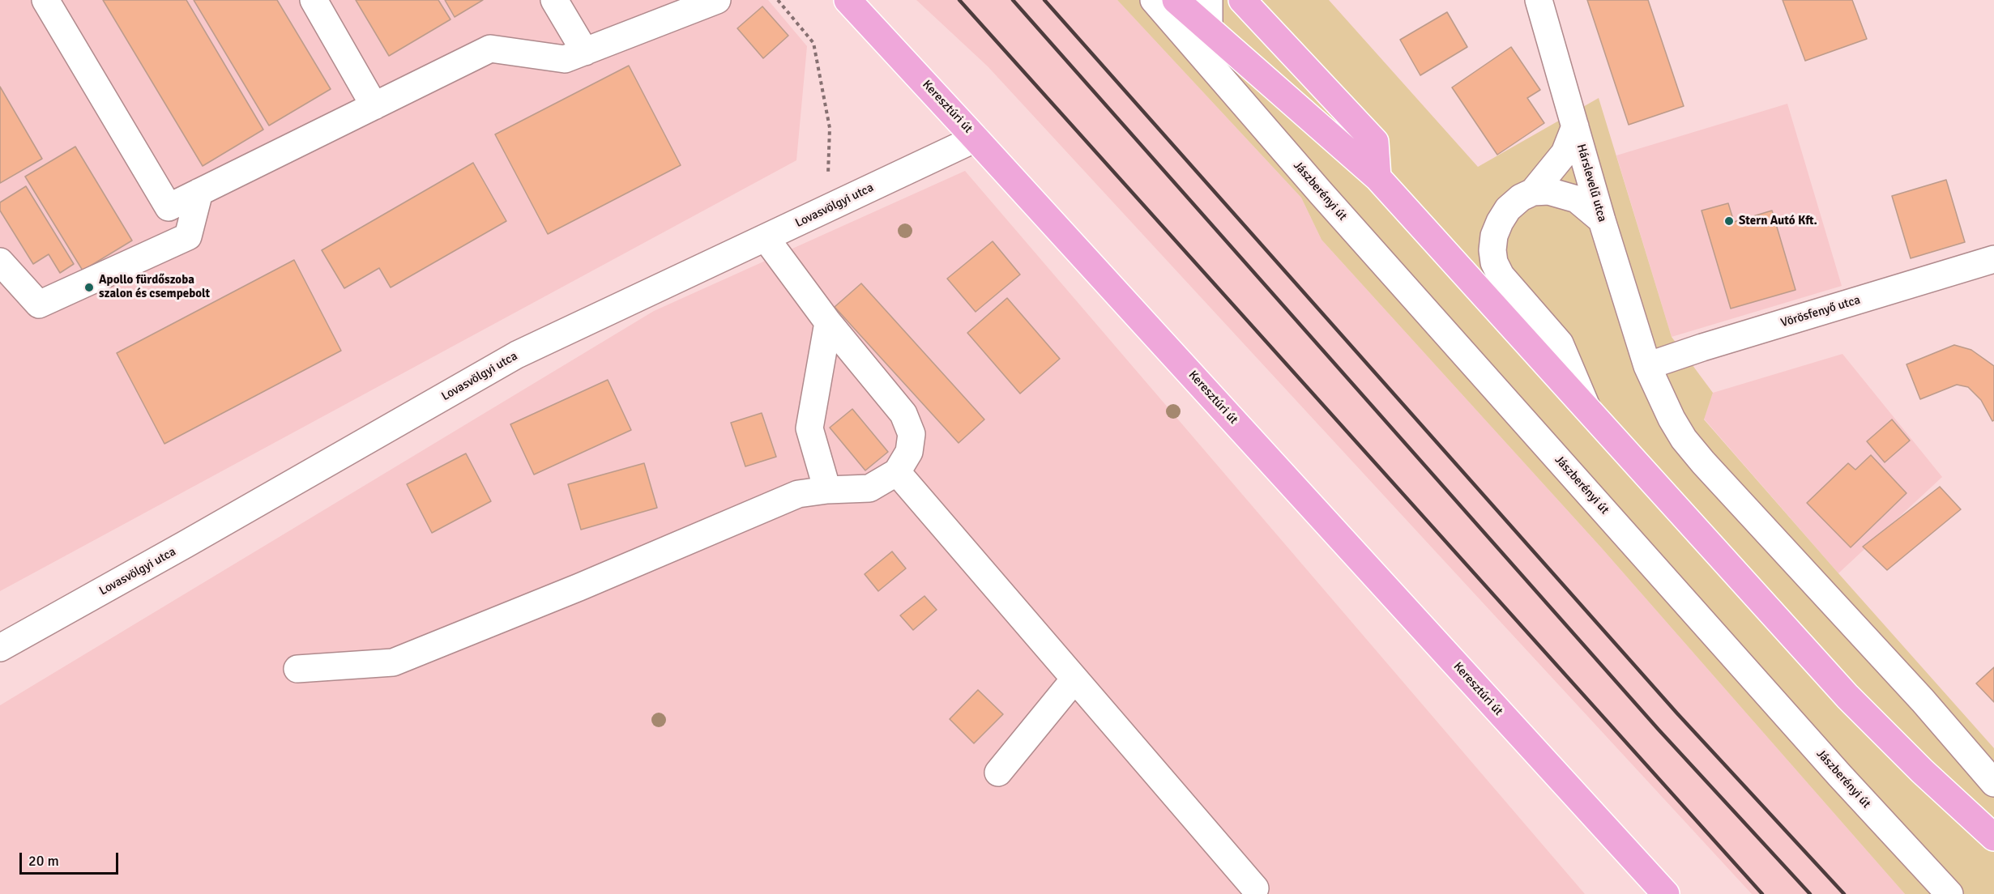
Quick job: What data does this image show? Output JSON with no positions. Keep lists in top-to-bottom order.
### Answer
{
  "streets": {
    "main road": ["Keresztúri út"],
    "street": [
      "Hárslevelű utca",
      "Jászberényi út",
      "Lovasvölgyi utca",
      "Vörösfenyő utca"
    ]
  },
  "crossings": [
    ["Keresztúri út", "Lovasvölgyi utca"],
    ["Hárslevelű utca", "Vörösfenyő utca"]
  ],
  "places": ["Stern Autó Kft.", "Apollo fürdőszoba szalon és csempebolt"],
  "scale_bar": "20 m"
}
